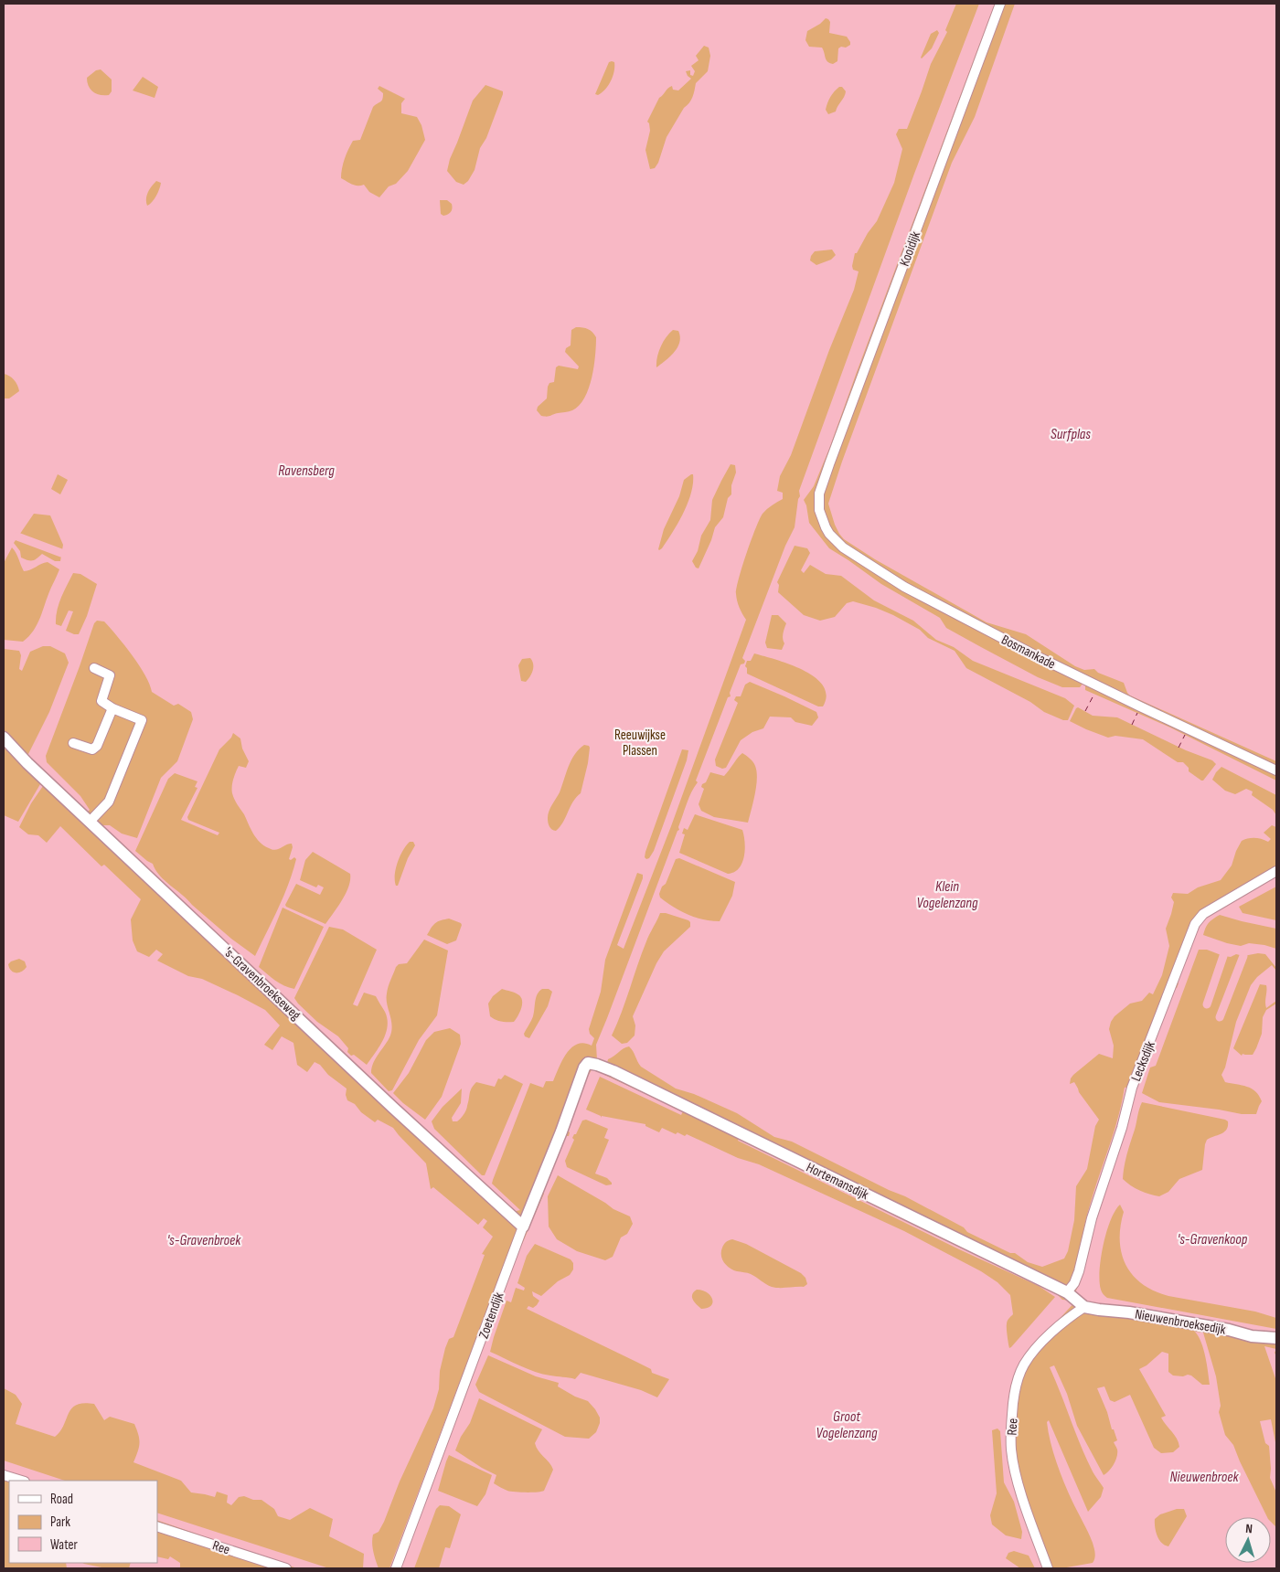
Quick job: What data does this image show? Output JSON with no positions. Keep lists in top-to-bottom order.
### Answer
{
  "streets": {
    "street": [
      "Kooidijk",
      "Bosmankade",
      "'s-Gravenbroekseweg",
      "Lecksdijk",
      "Hortemansdijk",
      "Zoetendijk",
      "Nieuwenbroeksedijk",
      "Ree"
    ]
  },
  "crossings": [
    ["Kooidijk", "Bosmankade"],
    ["'s-Gravenbroekseweg", "Zoetendijk"],
    ["Lecksdijk", "Hortemansdijk"],
    ["Lecksdijk", "Nieuwenbroeksedijk"],
    ["Lecksdijk", "Ree"],
    ["Hortemansdijk", "Zoetendijk"],
    ["Hortemansdijk", "Nieuwenbroeksedijk"],
    ["Hortemansdijk", "Ree"],
    ["Nieuwenbroeksedijk", "Ree"]
  ],
  "water": [
    "Surfplas",
    "Ravensberg",
    "Klein Vogelenzang",
    "'s-Gravenkoop",
    "'s-Gravenbroek",
    "Groot Vogelenzang",
    "Nieuwenbroek"
  ],
  "parks": ["Reeuwijkse Plassen"],
  "legend": ["Road", "Park", "Water"],
  "north": "top"
}
